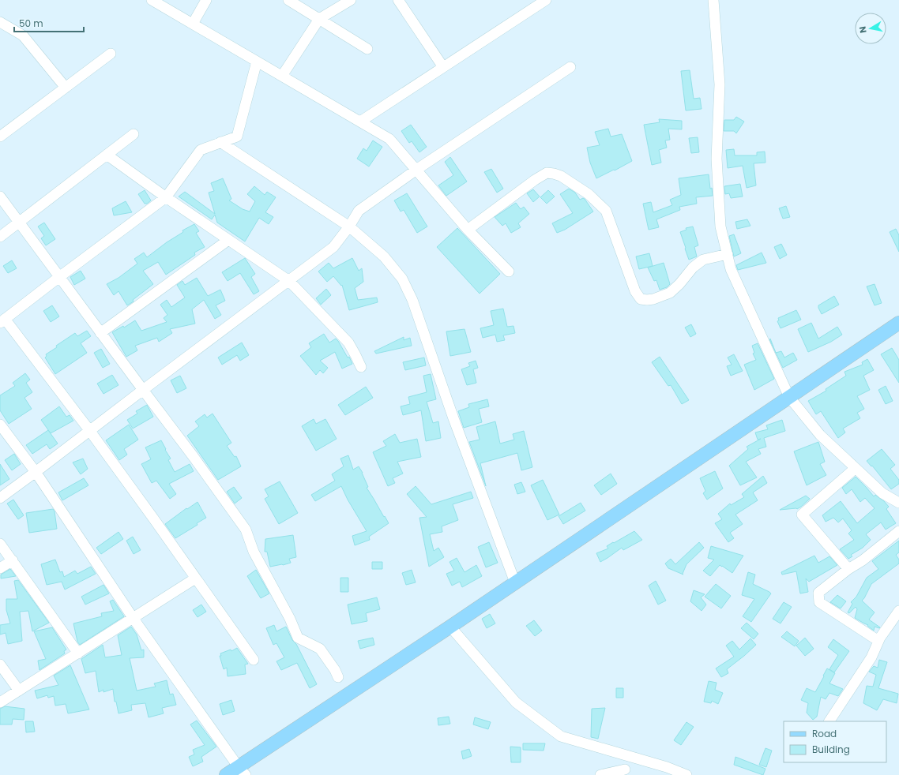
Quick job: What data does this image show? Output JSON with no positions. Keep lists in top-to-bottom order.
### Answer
{
  "legend": ["Road", "Building"],
  "scale_bar": "50 m",
  "north": "left"
}
